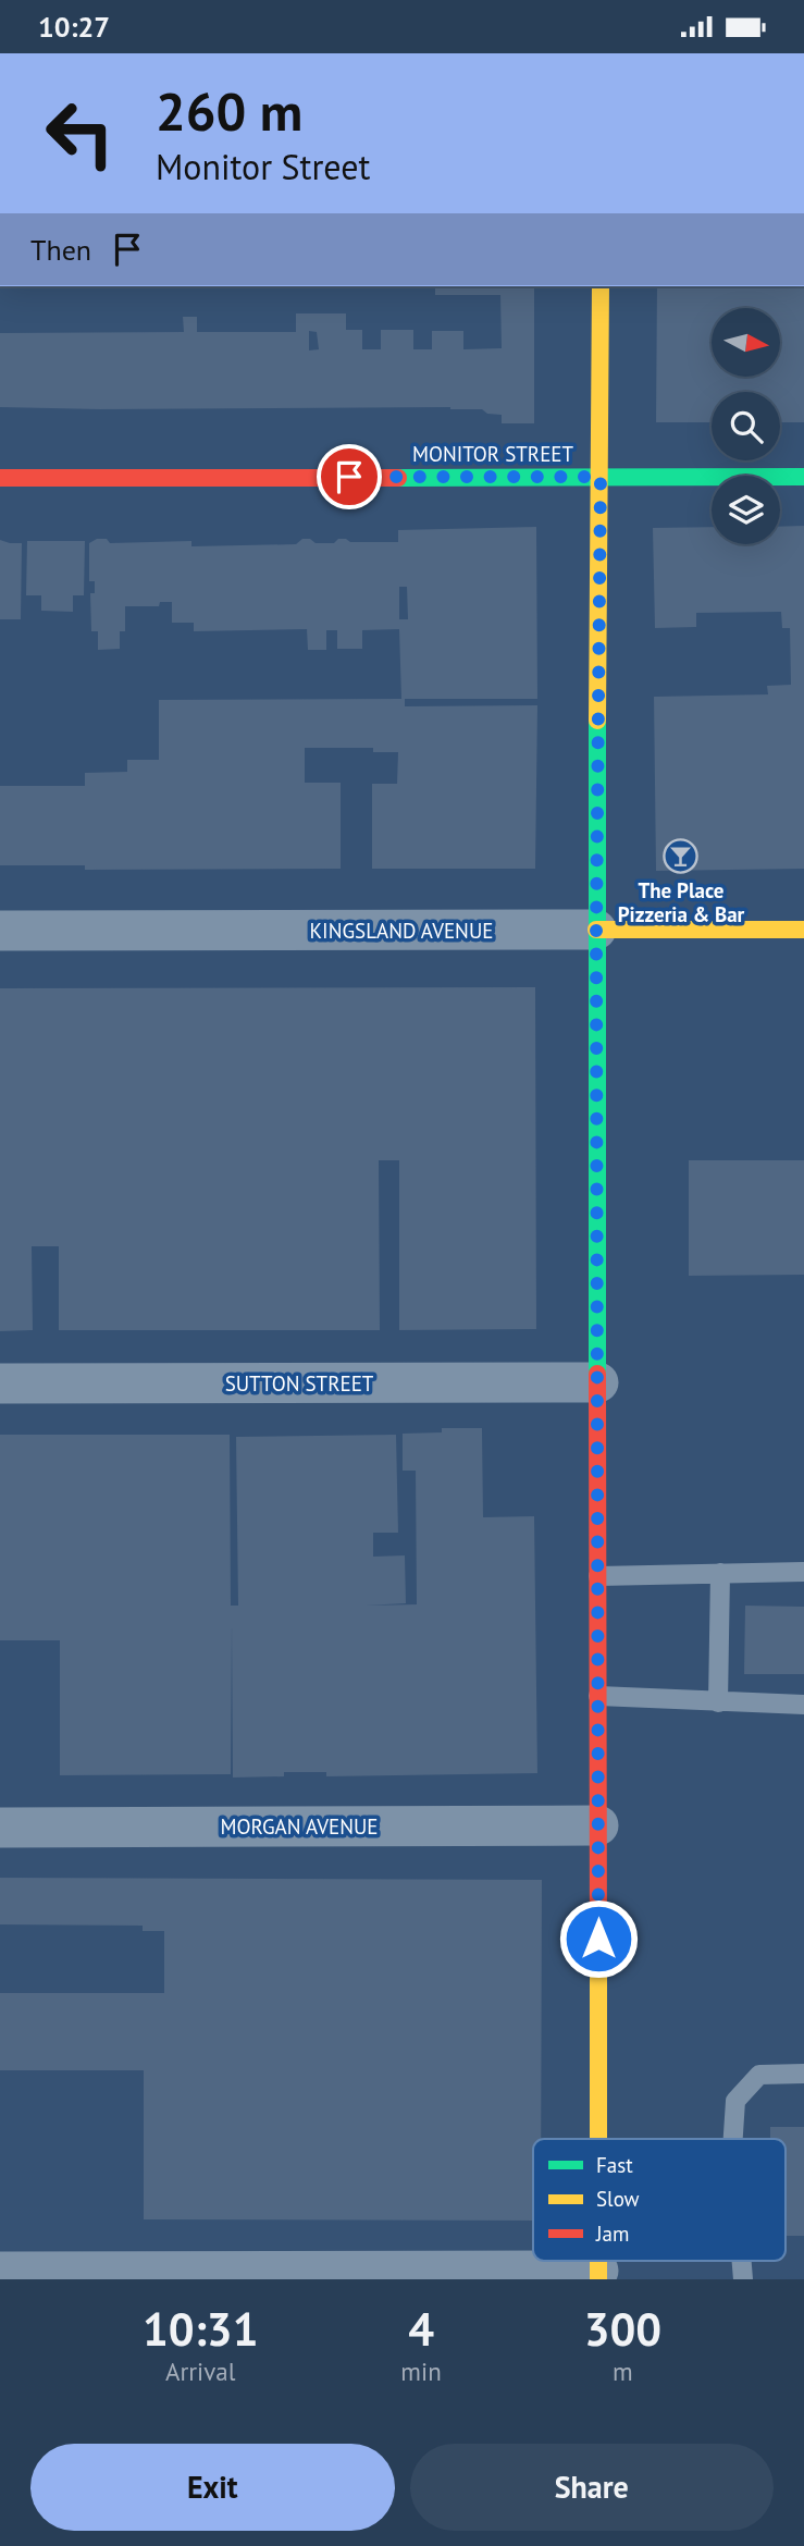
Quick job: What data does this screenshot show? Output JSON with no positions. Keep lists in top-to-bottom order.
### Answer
{
  "streets": {
    "main road": ["MONITOR STREET", "KINGSLAND AVENUE"],
    "street": ["SUTTON STREET", "MORGAN AVENUE"]
  },
  "places": {
    "bar": ["The Place Pizzeria & Bar"]
  },
  "legend": ["Fast", "Slow", "Jam"],
  "north": "right",
  "page": {
    "status": "10:27",
    "turn": ["260 m", "Monitor Street"],
    "then": "Then",
    "eta": [
      "10:31",
      "Arrival",
      "4",
      "min",
      "300",
      "m"
    ],
    "buttons": ["Exit", "Share"]
  }
}
